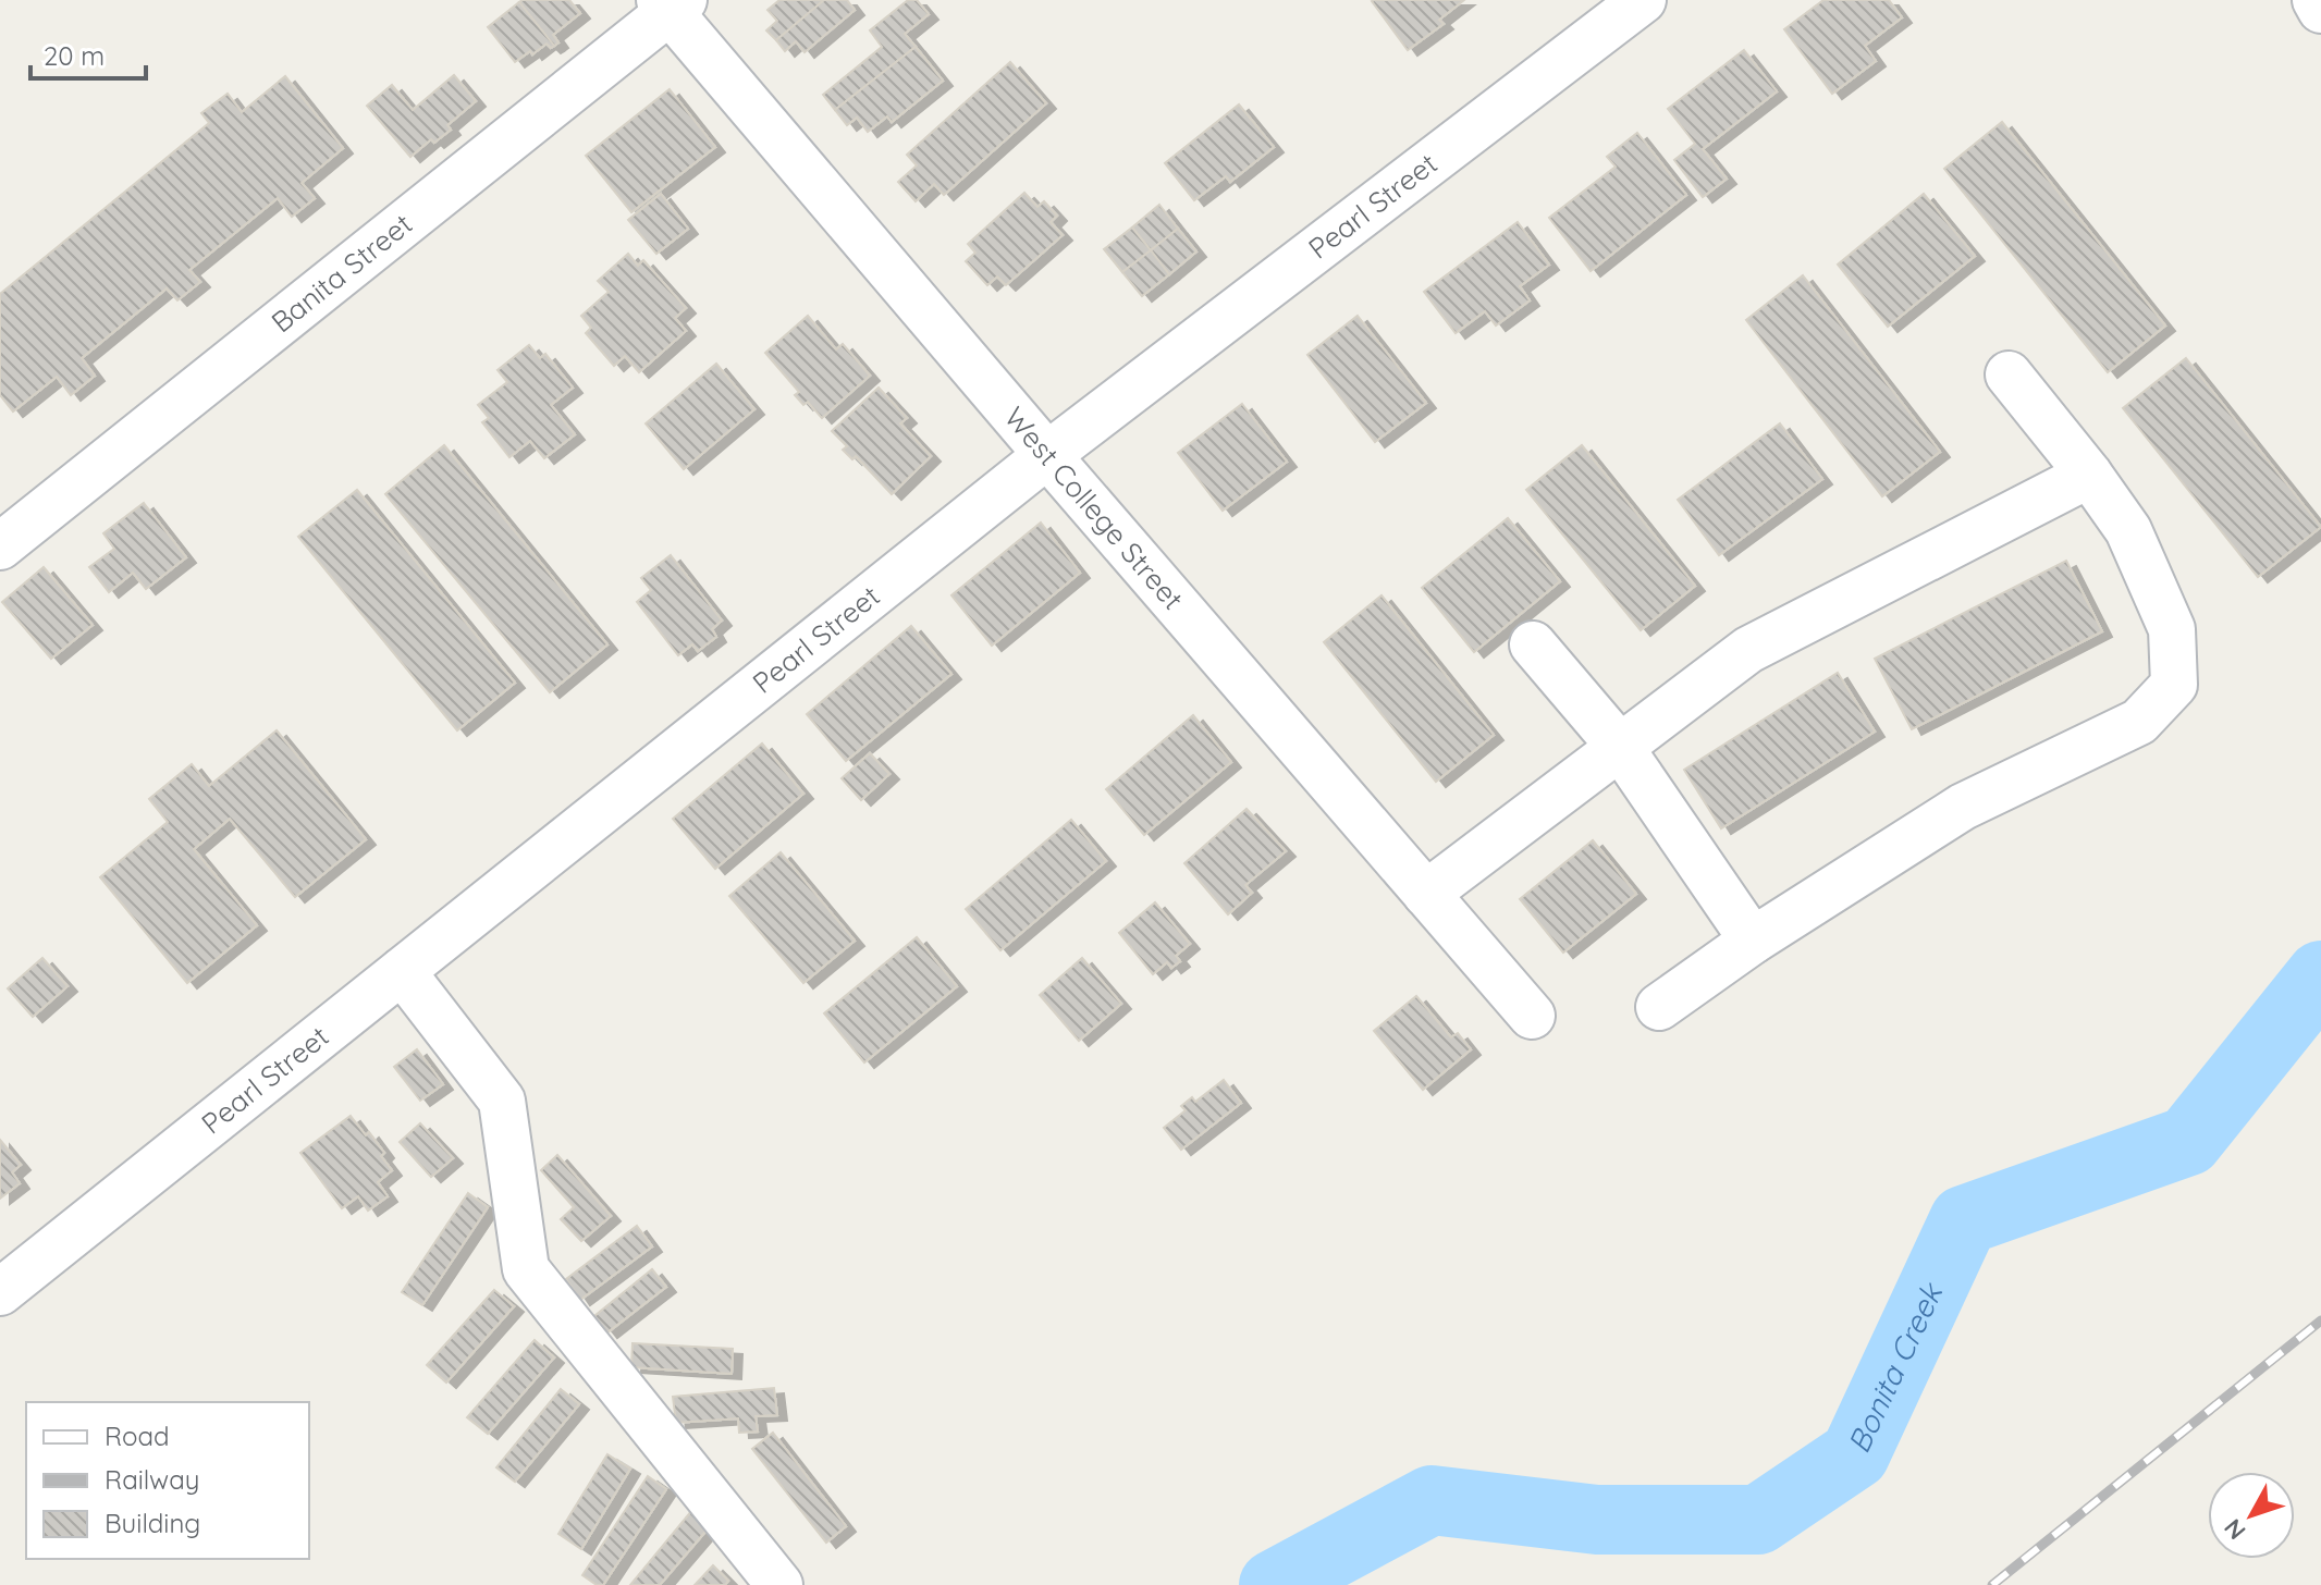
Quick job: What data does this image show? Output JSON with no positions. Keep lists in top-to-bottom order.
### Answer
{
  "streets": {
    "street": ["Pearl Street", "Banita Street", "West College Street"]
  },
  "crossings": [
    ["Pearl Street", "West College Street"],
    ["Banita Street", "West College Street"]
  ],
  "water": ["Bonita Creek"],
  "legend": ["Road", "Railway", "Building"],
  "scale_bar": "20 m",
  "north": "bottom left"
}
